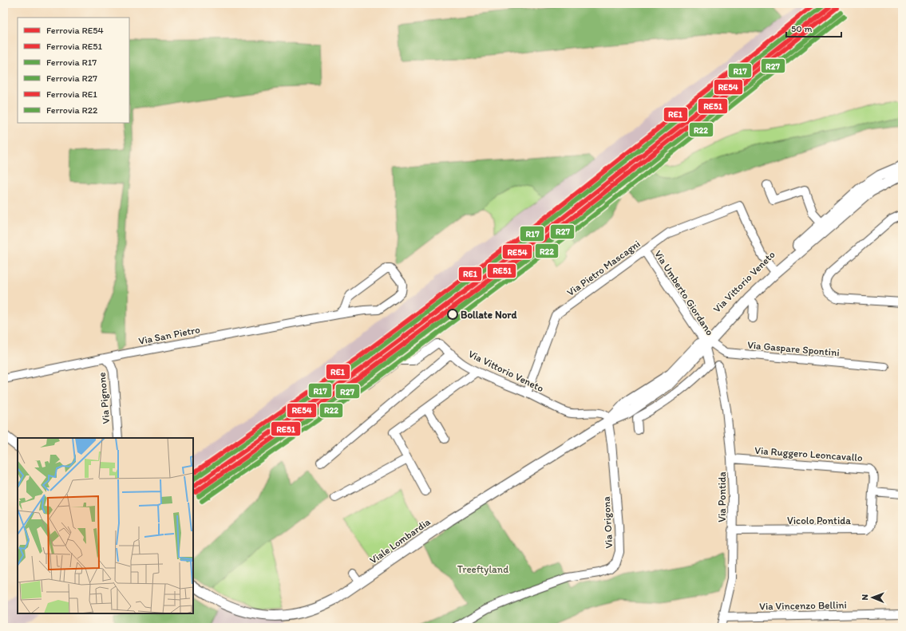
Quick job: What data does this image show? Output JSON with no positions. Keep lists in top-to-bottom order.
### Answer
{
  "streets": {
    "street": [
      "Via Pietro Mascagni",
      "Via Vittorio Veneto",
      "Via Umberto Giordano",
      "Via San Pietro",
      "Via Gaspare Spontini",
      "Via Pignone",
      "Via Ruggero Leoncavallo",
      "Via Pontida",
      "Vicolo Pontida",
      "Via Origona",
      "Viale Lombardia",
      "Via Vincenzo Bellini"
    ]
  },
  "crossings": [
    ["Via Pietro Mascagni", "Via Vittorio Veneto"],
    ["Via Pietro Mascagni", "Via Umberto Giordano"],
    ["Via Vittorio Veneto", "Via Umberto Giordano"],
    ["Via Vittorio Veneto", "Via Gaspare Spontini"],
    ["Via Vittorio Veneto", "Via Origona"],
    ["Via Vittorio Veneto", "Viale Lombardia"],
    ["Via Umberto Giordano", "Via Gaspare Spontini"],
    ["Via San Pietro", "Via Pignone"],
    ["Via Ruggero Leoncavallo", "Via Pontida"],
    ["Via Ruggero Leoncavallo", "Vicolo Pontida"],
    ["Via Pontida", "Vicolo Pontida"],
    ["Via Pontida", "Via Vincenzo Bellini"],
    ["Via Origona", "Viale Lombardia"]
  ],
  "parks": ["Treeftyland"],
  "places": ["Bollate Nord"],
  "lines": [
    "rail line RE54",
    "rail line R17",
    "rail line RE1",
    "rail line RE51",
    "rail line R27",
    "rail line R22"
  ],
  "legend": [
    "Ferrovia RE54",
    "Ferrovia RE51",
    "Ferrovia R17",
    "Ferrovia R27",
    "Ferrovia RE1",
    "Ferrovia R22"
  ],
  "scale_bar": "50 m",
  "north": "left"
}
